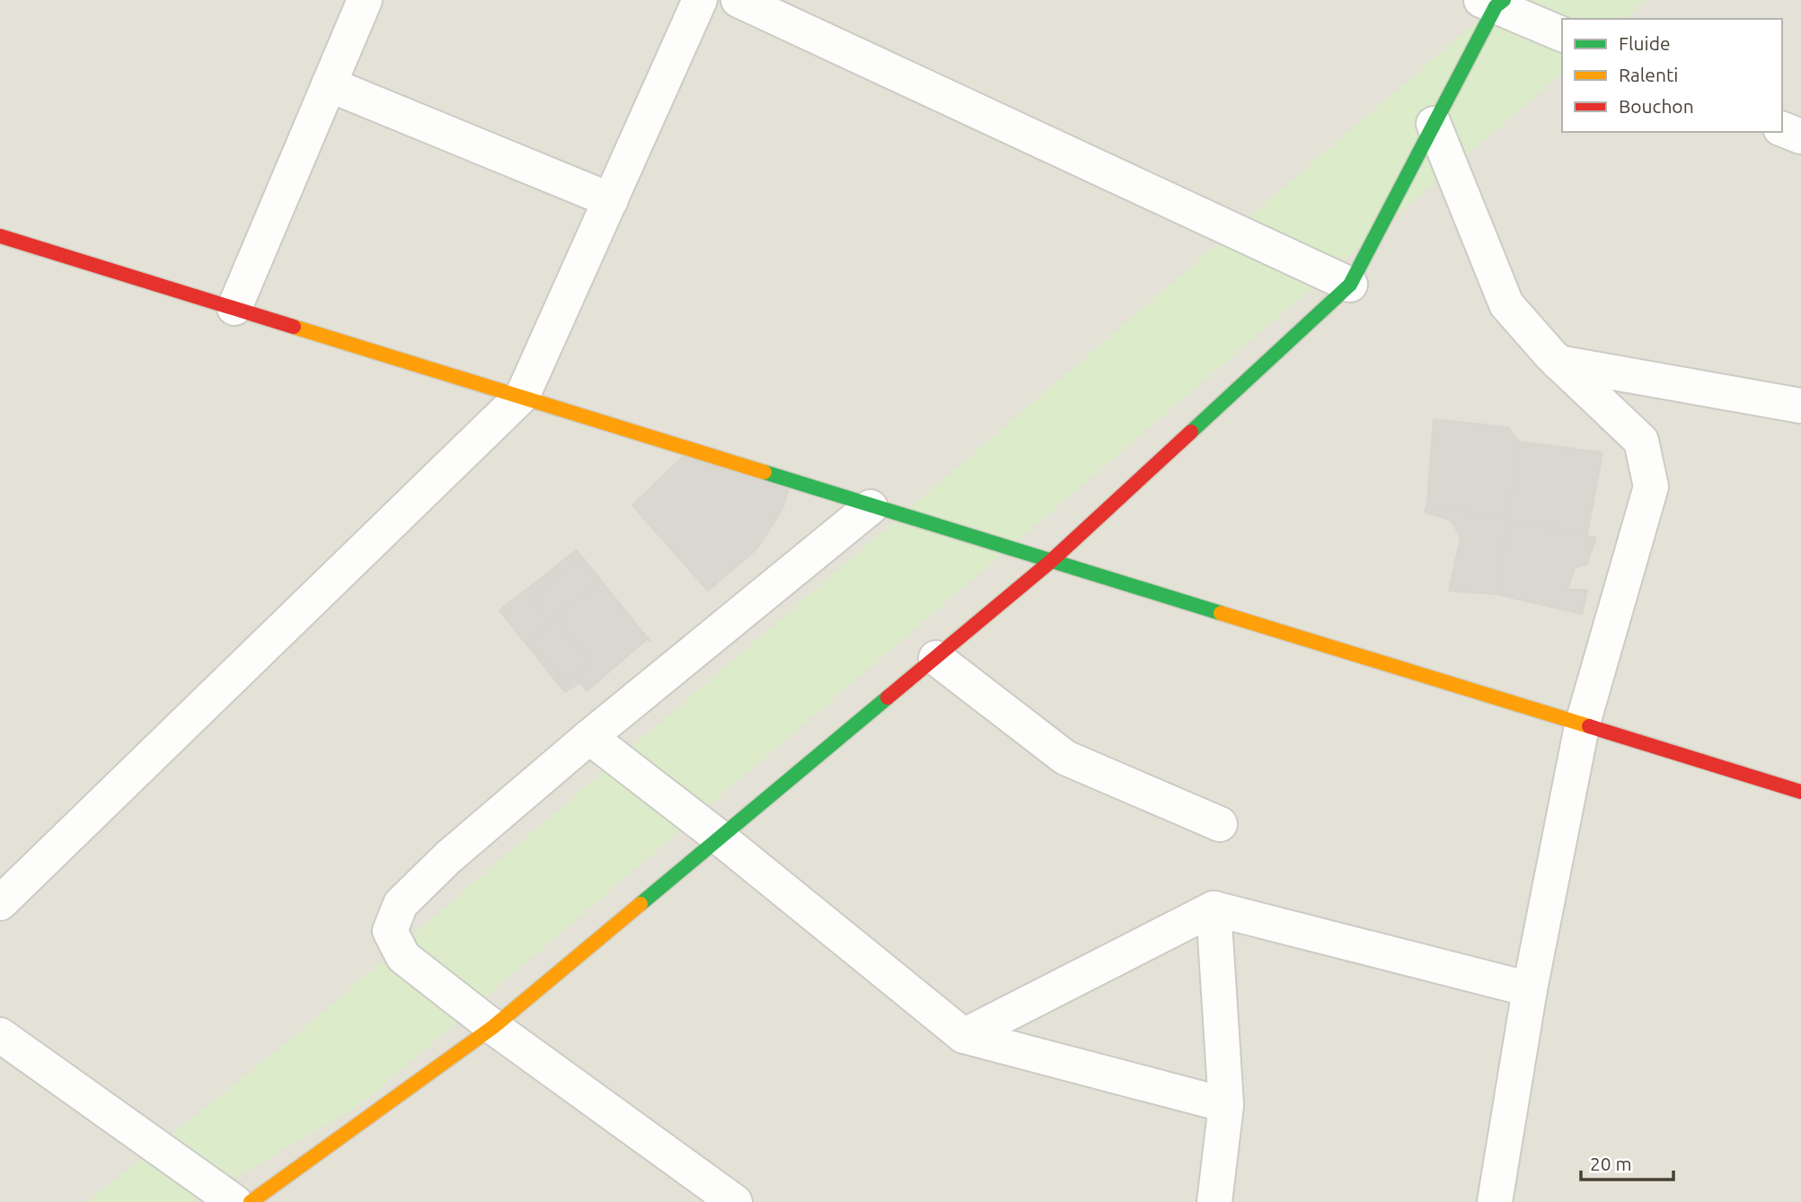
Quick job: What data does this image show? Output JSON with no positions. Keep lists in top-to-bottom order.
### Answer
{
  "legend": ["Fluide", "Ralenti", "Bouchon"],
  "scale_bar": "20 m"
}
